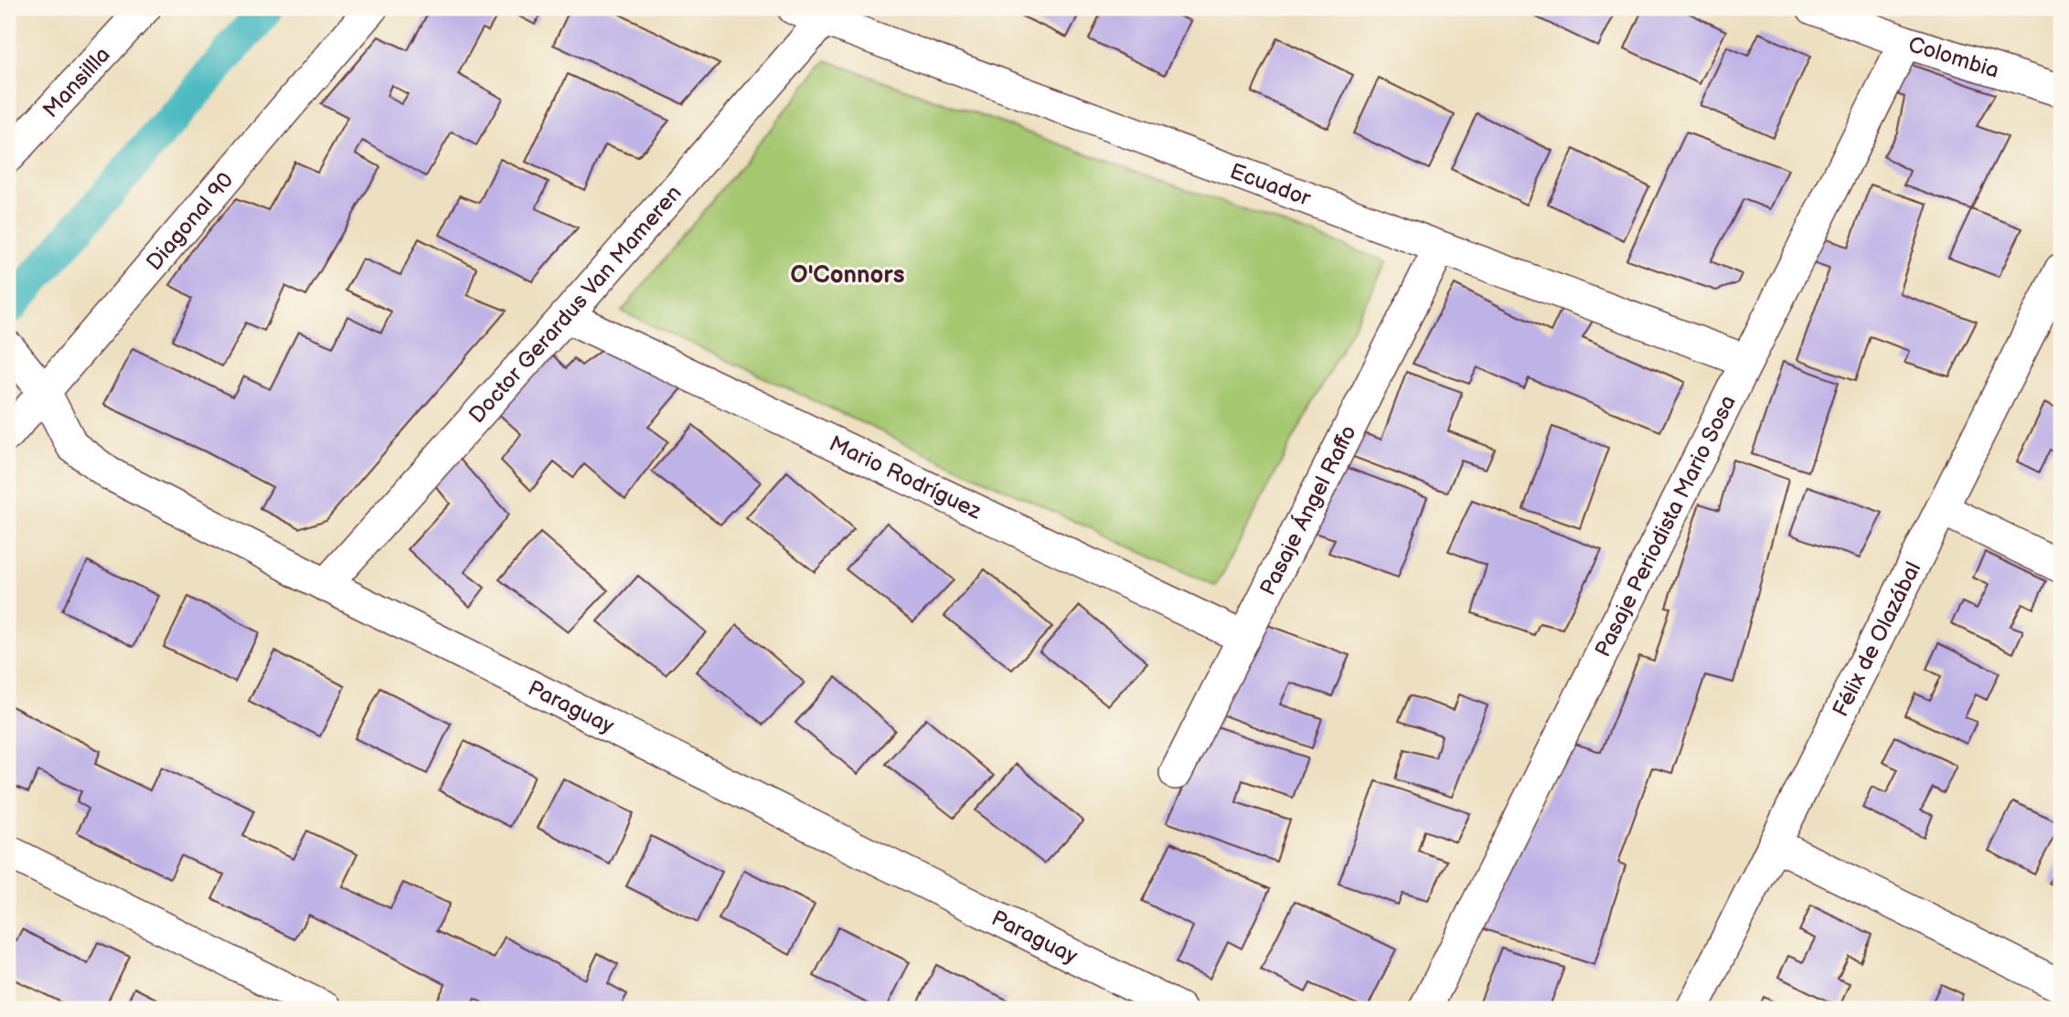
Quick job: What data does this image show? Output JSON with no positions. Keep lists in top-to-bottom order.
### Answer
{
  "streets": {
    "street": [
      "Colombia",
      "Mansillla",
      "Ecuador",
      "Diagonal 90",
      "Doctor Gerardus Van Mameren",
      "Mario Rodríguez",
      "Pasaje Ángel Raffo",
      "Pasaje Periodista Mario Sosa",
      "Félix de Olazábal",
      "Paraguay"
    ]
  },
  "crossings": [
    ["Colombia", "Pasaje Periodista Mario Sosa"],
    ["Ecuador", "Doctor Gerardus Van Mameren"],
    ["Ecuador", "Pasaje Ángel Raffo"],
    ["Ecuador", "Pasaje Periodista Mario Sosa"],
    ["Diagonal 90", "Paraguay"],
    ["Doctor Gerardus Van Mameren", "Mario Rodríguez"],
    ["Doctor Gerardus Van Mameren", "Paraguay"],
    ["Mario Rodríguez", "Pasaje Ángel Raffo"]
  ],
  "districts": ["O'Connors"]
}
